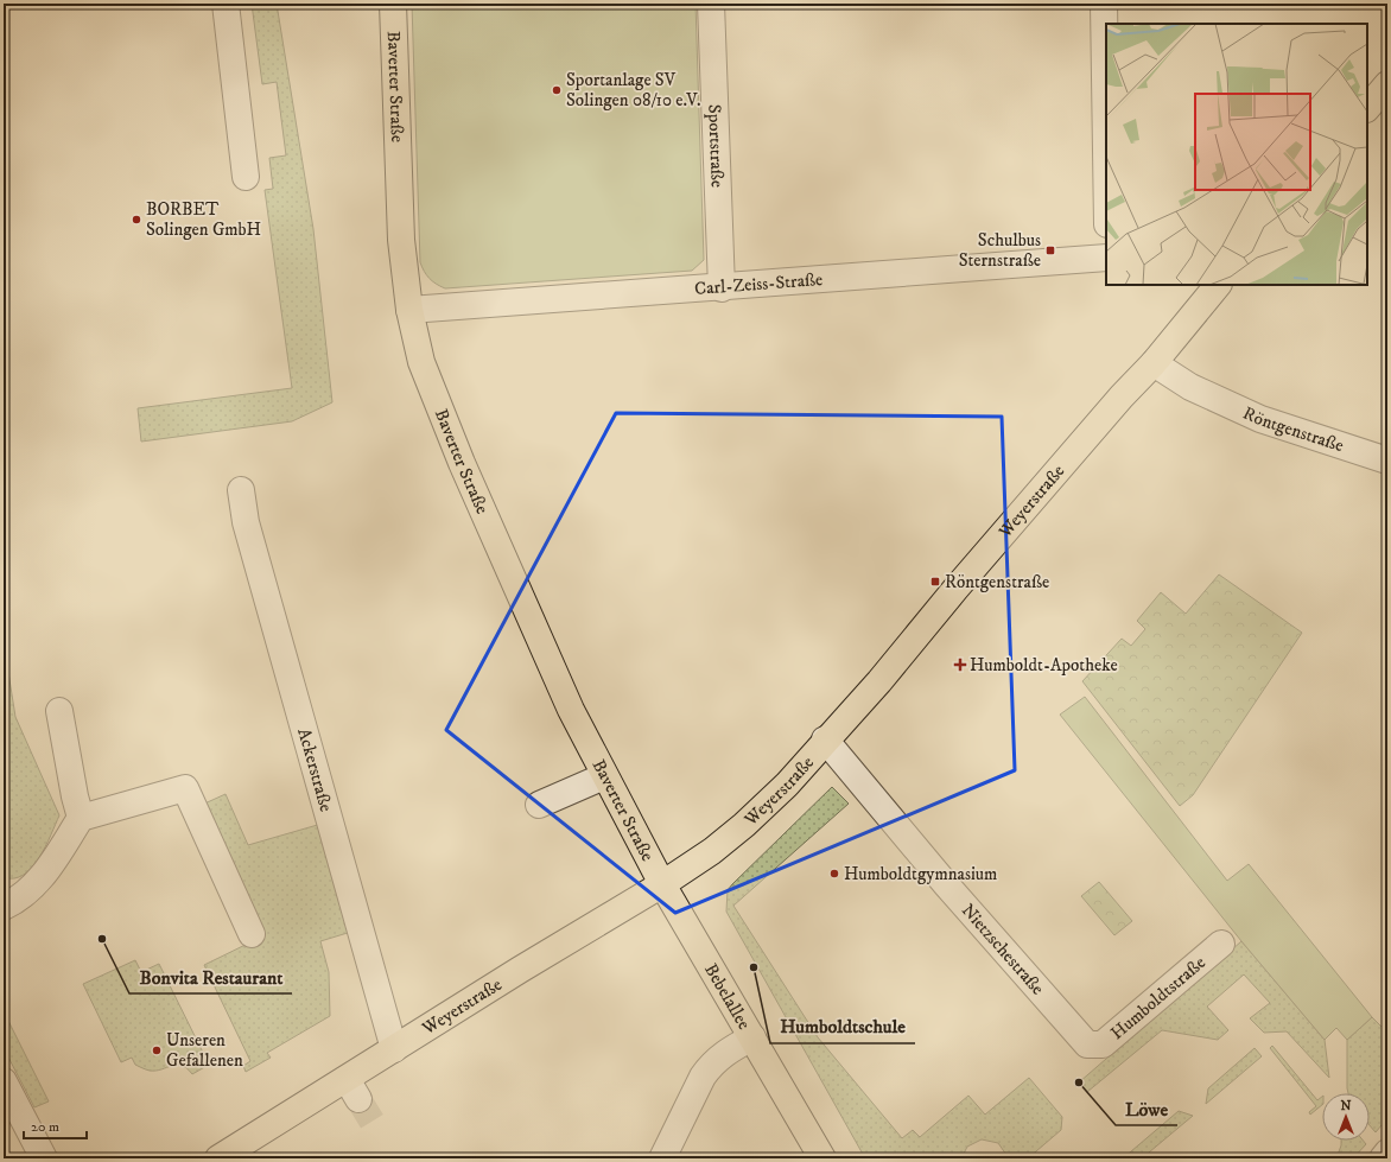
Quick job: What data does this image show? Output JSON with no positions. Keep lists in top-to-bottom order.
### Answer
{
  "streets": {
    "main road": ["Baverter Straße", "Weyerstraße", "Bebelallee"],
    "street": [
      "Sportstraße",
      "Carl-Zeiss-Straße",
      "Röntgenstraße",
      "Ackerstraße",
      "Nietzschestraße",
      "Humboldtstraße"
    ]
  },
  "crossings": [
    ["Baverter Straße", "Carl-Zeiss-Straße"],
    ["Baverter Straße", "Weyerstraße"],
    ["Baverter Straße", "Bebelallee"],
    ["Sportstraße", "Carl-Zeiss-Straße"],
    ["Röntgenstraße", "Weyerstraße"],
    ["Weyerstraße", "Ackerstraße"],
    ["Weyerstraße", "Nietzschestraße"],
    ["Weyerstraße", "Bebelallee"],
    ["Nietzschestraße", "Humboldtstraße"]
  ],
  "places": {
    "other": [
      "Sportanlage SV Solingen 08/10 e.V.",
      "BORBET Solingen GmbH",
      "Humboldtgymnasium",
      "Bonvita Restaurant",
      "Humboldtschule",
      "Unseren Gefallenen",
      "Löwe"
    ],
    "transit": ["Schulbus Sternstraße", "Röntgenstraße"],
    "health": ["Humboldt-Apotheke"]
  },
  "scale_bar": "20 m",
  "north": "top"
}
